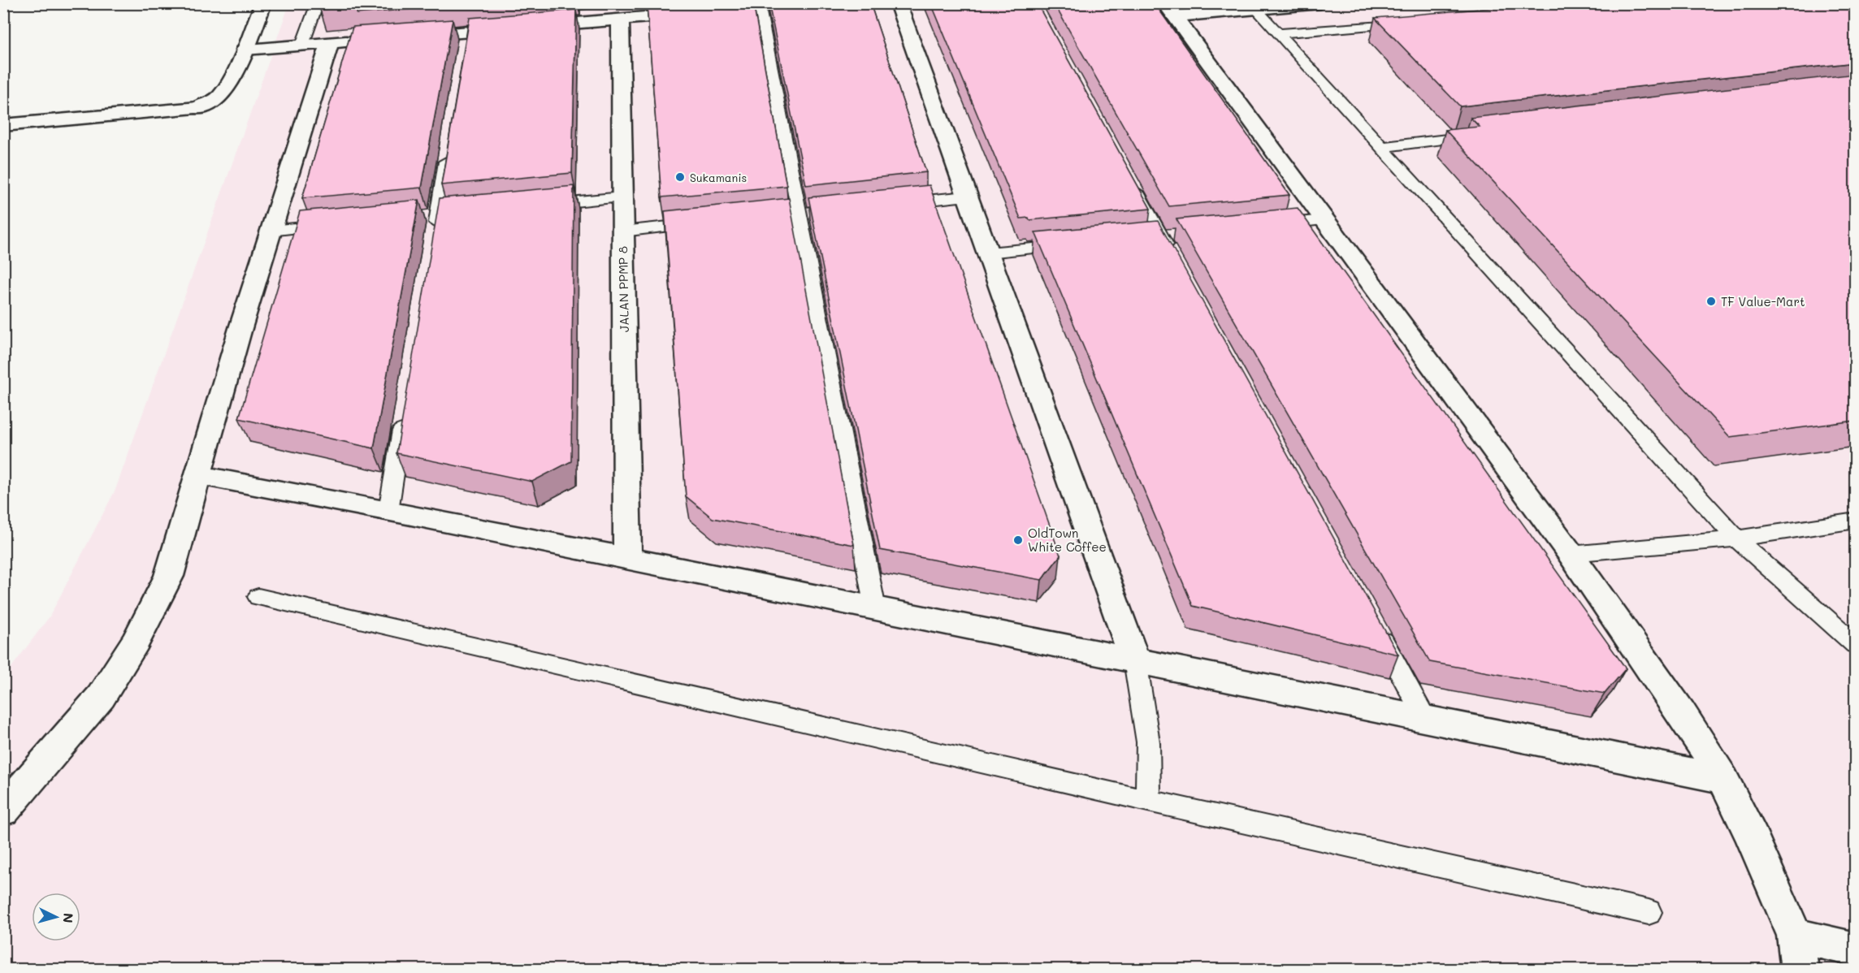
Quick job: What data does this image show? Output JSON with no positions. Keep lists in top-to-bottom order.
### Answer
{
  "streets": {
    "street": ["JALAN PPMP 8"]
  },
  "places": ["Sukamanis", "TF Value-Mart", "OldTown White Coffee"],
  "north": "right"
}
